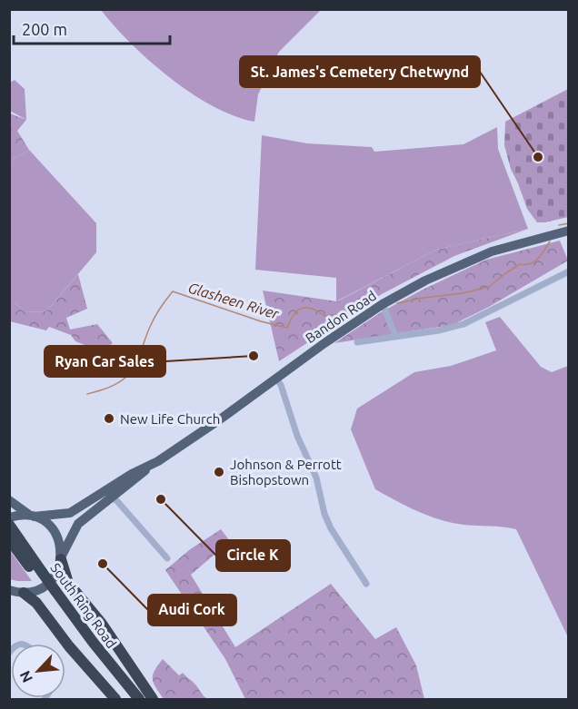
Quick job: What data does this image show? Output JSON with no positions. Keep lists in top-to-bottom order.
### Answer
{
  "streets": {
    "highway": ["South Ring Road"],
    "main road": ["Bandon Road"]
  },
  "crossings": [
    ["Bandon Road", "South Ring Road"]
  ],
  "water": ["Glasheen River"],
  "places": [
    "St. James's Cemetery Chetwynd",
    "Ryan Car Sales",
    "New Life Church",
    "Johnson & Perrott Bishopstown",
    "Circle K",
    "Audi Cork"
  ],
  "scale_bar": "200 m",
  "north": "bottom left"
}
